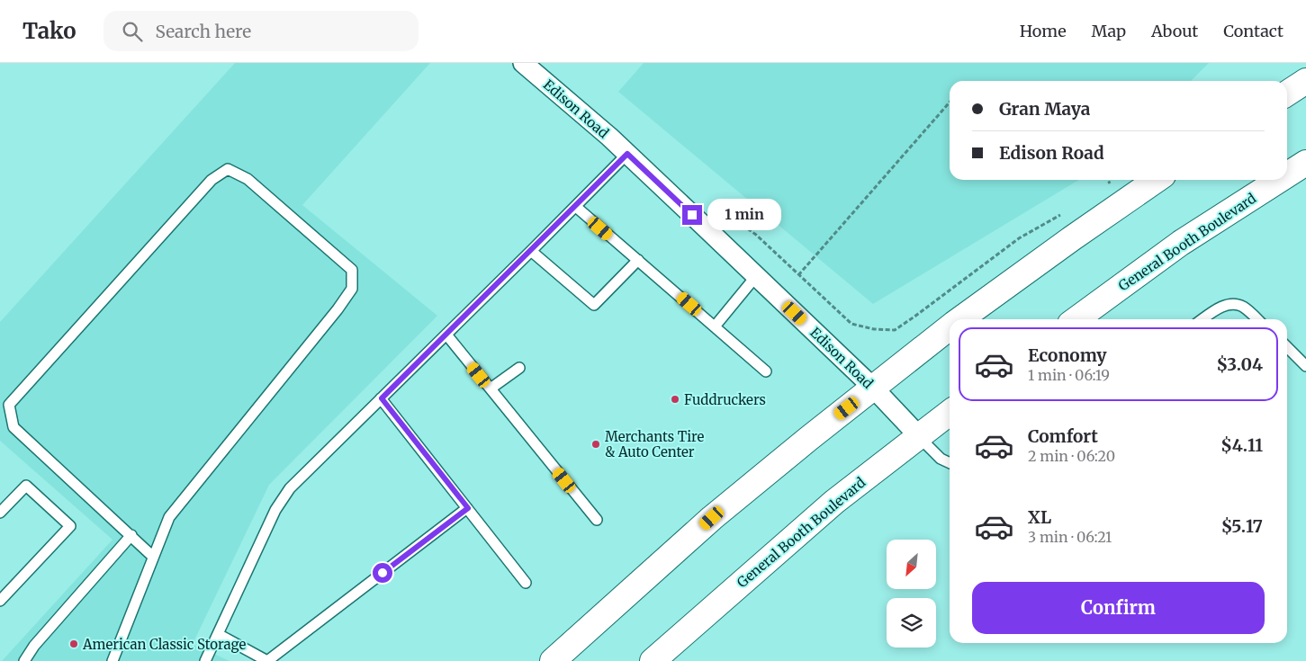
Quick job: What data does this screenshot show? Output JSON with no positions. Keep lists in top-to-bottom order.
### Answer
{
  "streets": {
    "highway": ["General Booth Boulevard"],
    "street": ["Edison Road"]
  },
  "crossings": [
    ["Edison Road", "General Booth Boulevard"]
  ],
  "places": ["Fuddruckers", "Merchants Tire & Auto Center", "American Classic Storage"],
  "north": "bottom left",
  "page": {
    "header": "Tako",
    "search": "Search here",
    "nav": [
      "Home",
      "Map",
      "About",
      "Contact"
    ],
    "banner": ["Gran Maya", "Edison Road"],
    "bubble": "1 min",
    "list": [
      {
        "name": "Economy",
        "note": "1 min · 06:19",
        "value": "$3.04"
      },
      {
        "name": "Comfort",
        "note": "2 min · 06:20",
        "value": "$4.11"
      },
      {
        "name": "XL",
        "note": "3 min · 06:21",
        "value": "$5.17"
      }
    ],
    "buttons": "Confirm"
  }
}
